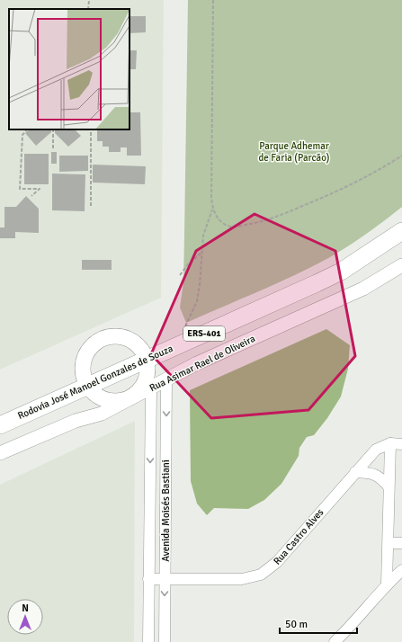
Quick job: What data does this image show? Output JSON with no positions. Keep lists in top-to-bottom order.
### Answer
{
  "streets": {
    "main road": ["ERS-401", "Rodovia José Manoel Gonzales de Souza"],
    "street": ["Rua Asimar Rael de Oliveira", "Avenida Moisés Bastiani", "Rua Castro Alves"]
  },
  "crossings": [
    ["Rua Asimar Rael de Oliveira", "Avenida Moisés Bastiani"],
    ["Avenida Moisés Bastiani", "Rua Castro Alves"]
  ],
  "one_way": ["Avenida Moisés Bastiani"],
  "parks": ["Parque Adhemar de Faria (Parcão)"],
  "scale_bar": "50 m",
  "north": "top"
}
